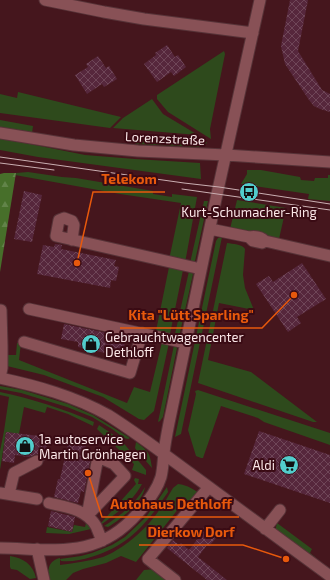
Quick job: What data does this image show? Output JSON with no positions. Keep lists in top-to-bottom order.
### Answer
{
  "streets": {
    "street": ["Lorenzstraße"]
  },
  "places": {
    "bus stop": ["Kurt-Schumacher-Ring"],
    "other": [
      "Telekom",
      "Kita \"Lütt Sparling\"",
      "Autohaus Dethloff",
      "Dierkow Dorf"
    ],
    "shop": ["Gebrauchtwagencenter Dethloff", "1a autoservice Martin Grönhagen"],
    "supermarket": ["Aldi"]
  }
}
